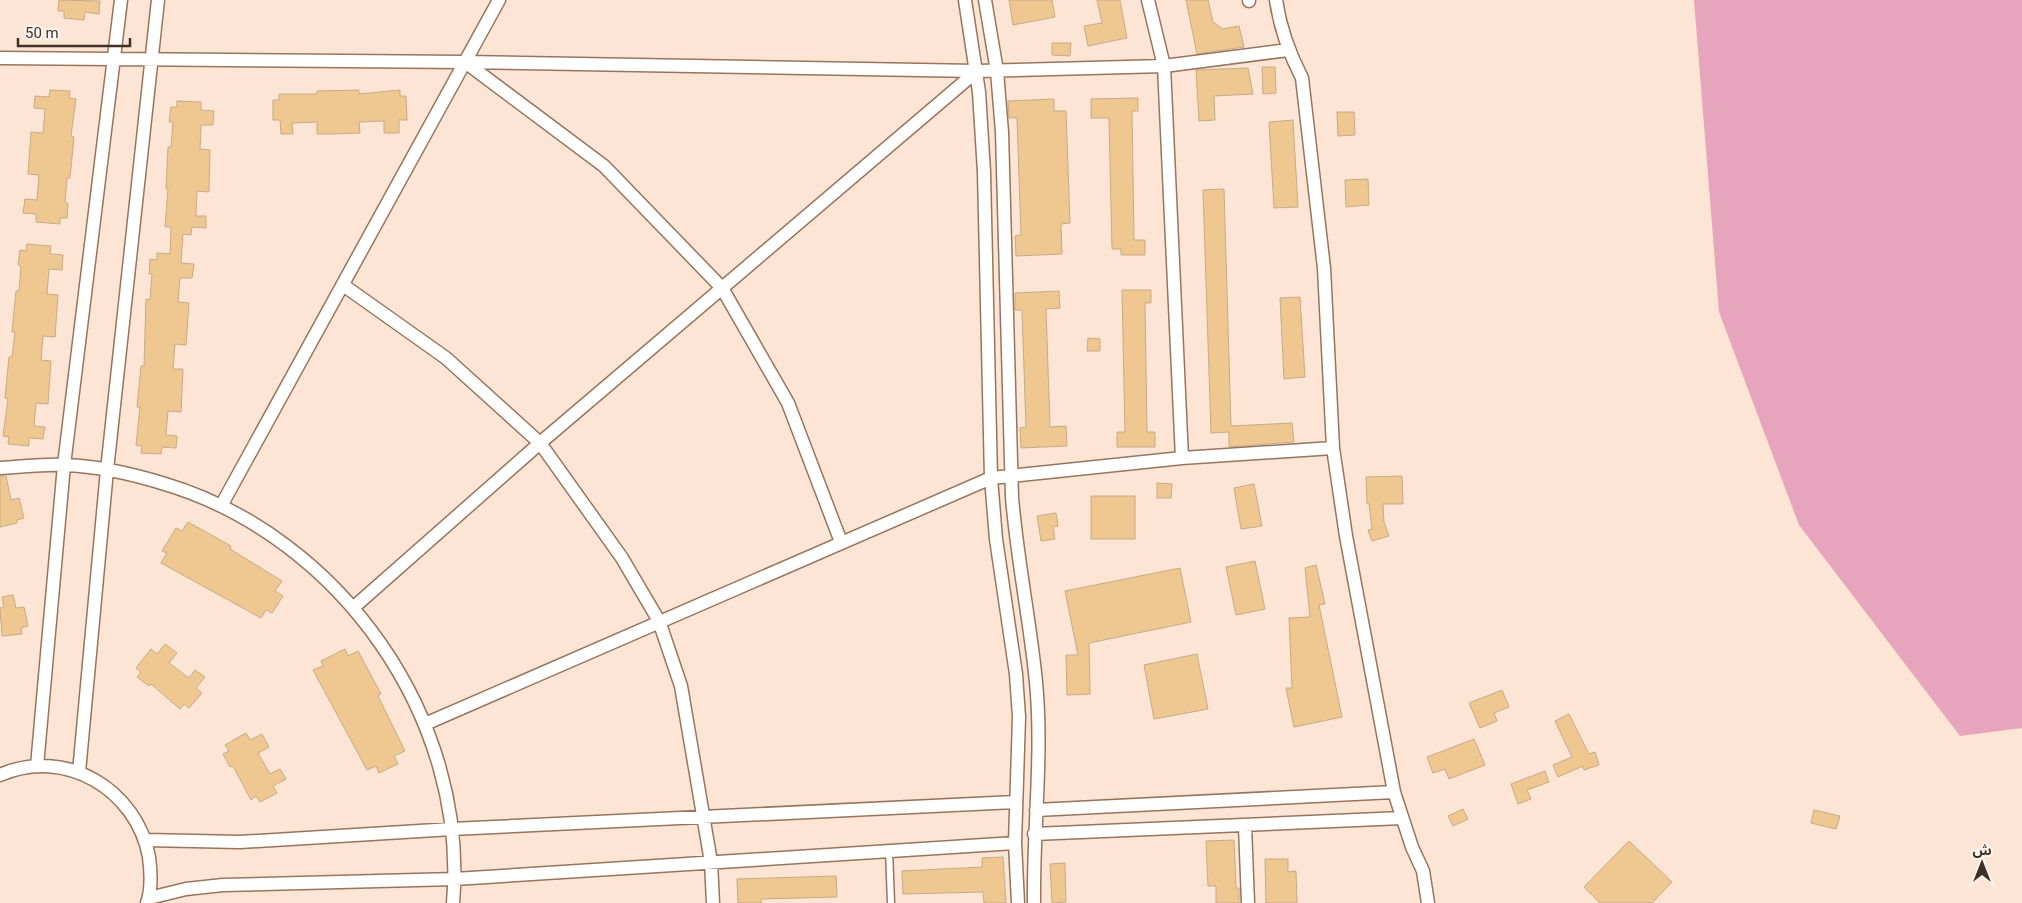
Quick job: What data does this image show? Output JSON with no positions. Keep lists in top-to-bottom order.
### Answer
{
  "scale_bar": "50 m",
  "north": "top"
}
